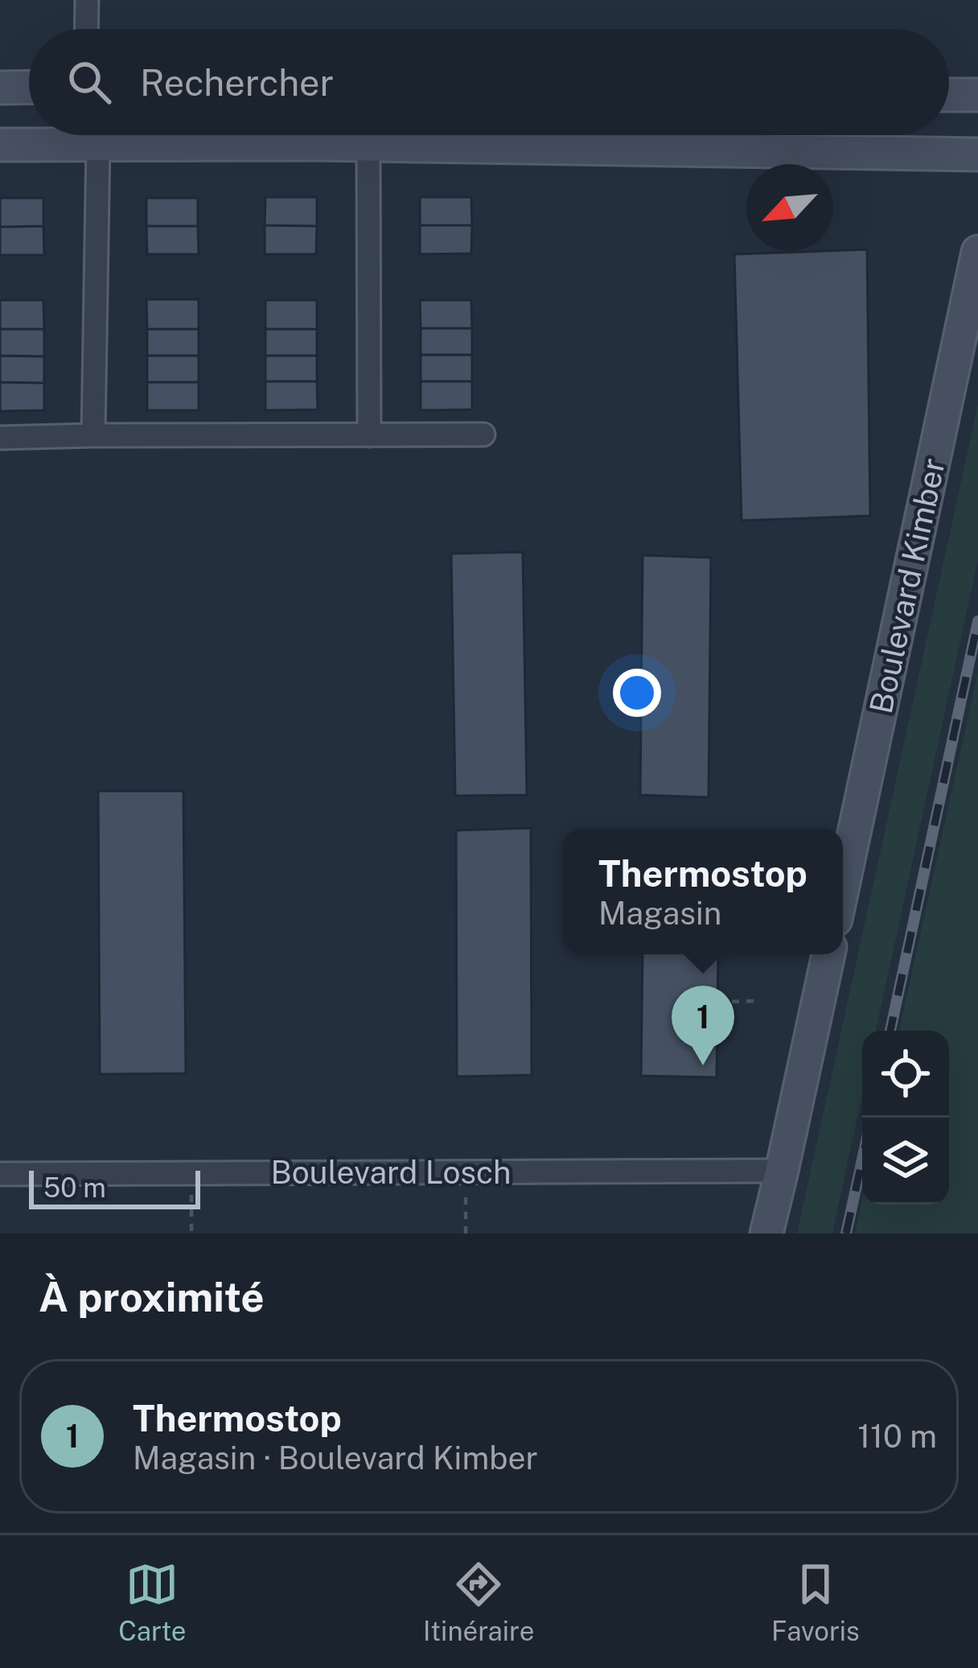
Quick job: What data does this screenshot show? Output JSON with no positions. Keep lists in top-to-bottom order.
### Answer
{
  "streets": {
    "street": ["Boulevard Kimber", "Boulevard Losch"]
  },
  "scale_bar": "50 m",
  "north": "bottom left",
  "page": {
    "search": "Rechercher",
    "popup": ["Thermostop", "Magasin"],
    "pins": "1",
    "scale": "50 m",
    "heading": "À proximité",
    "list": [
      {
        "mark": "1",
        "name": "Thermostop",
        "note": "Magasin · Boulevard Kimber",
        "value": "110 m"
      }
    ],
    "nav": ["Carte", "Itinéraire", "Favoris"]
  }
}
